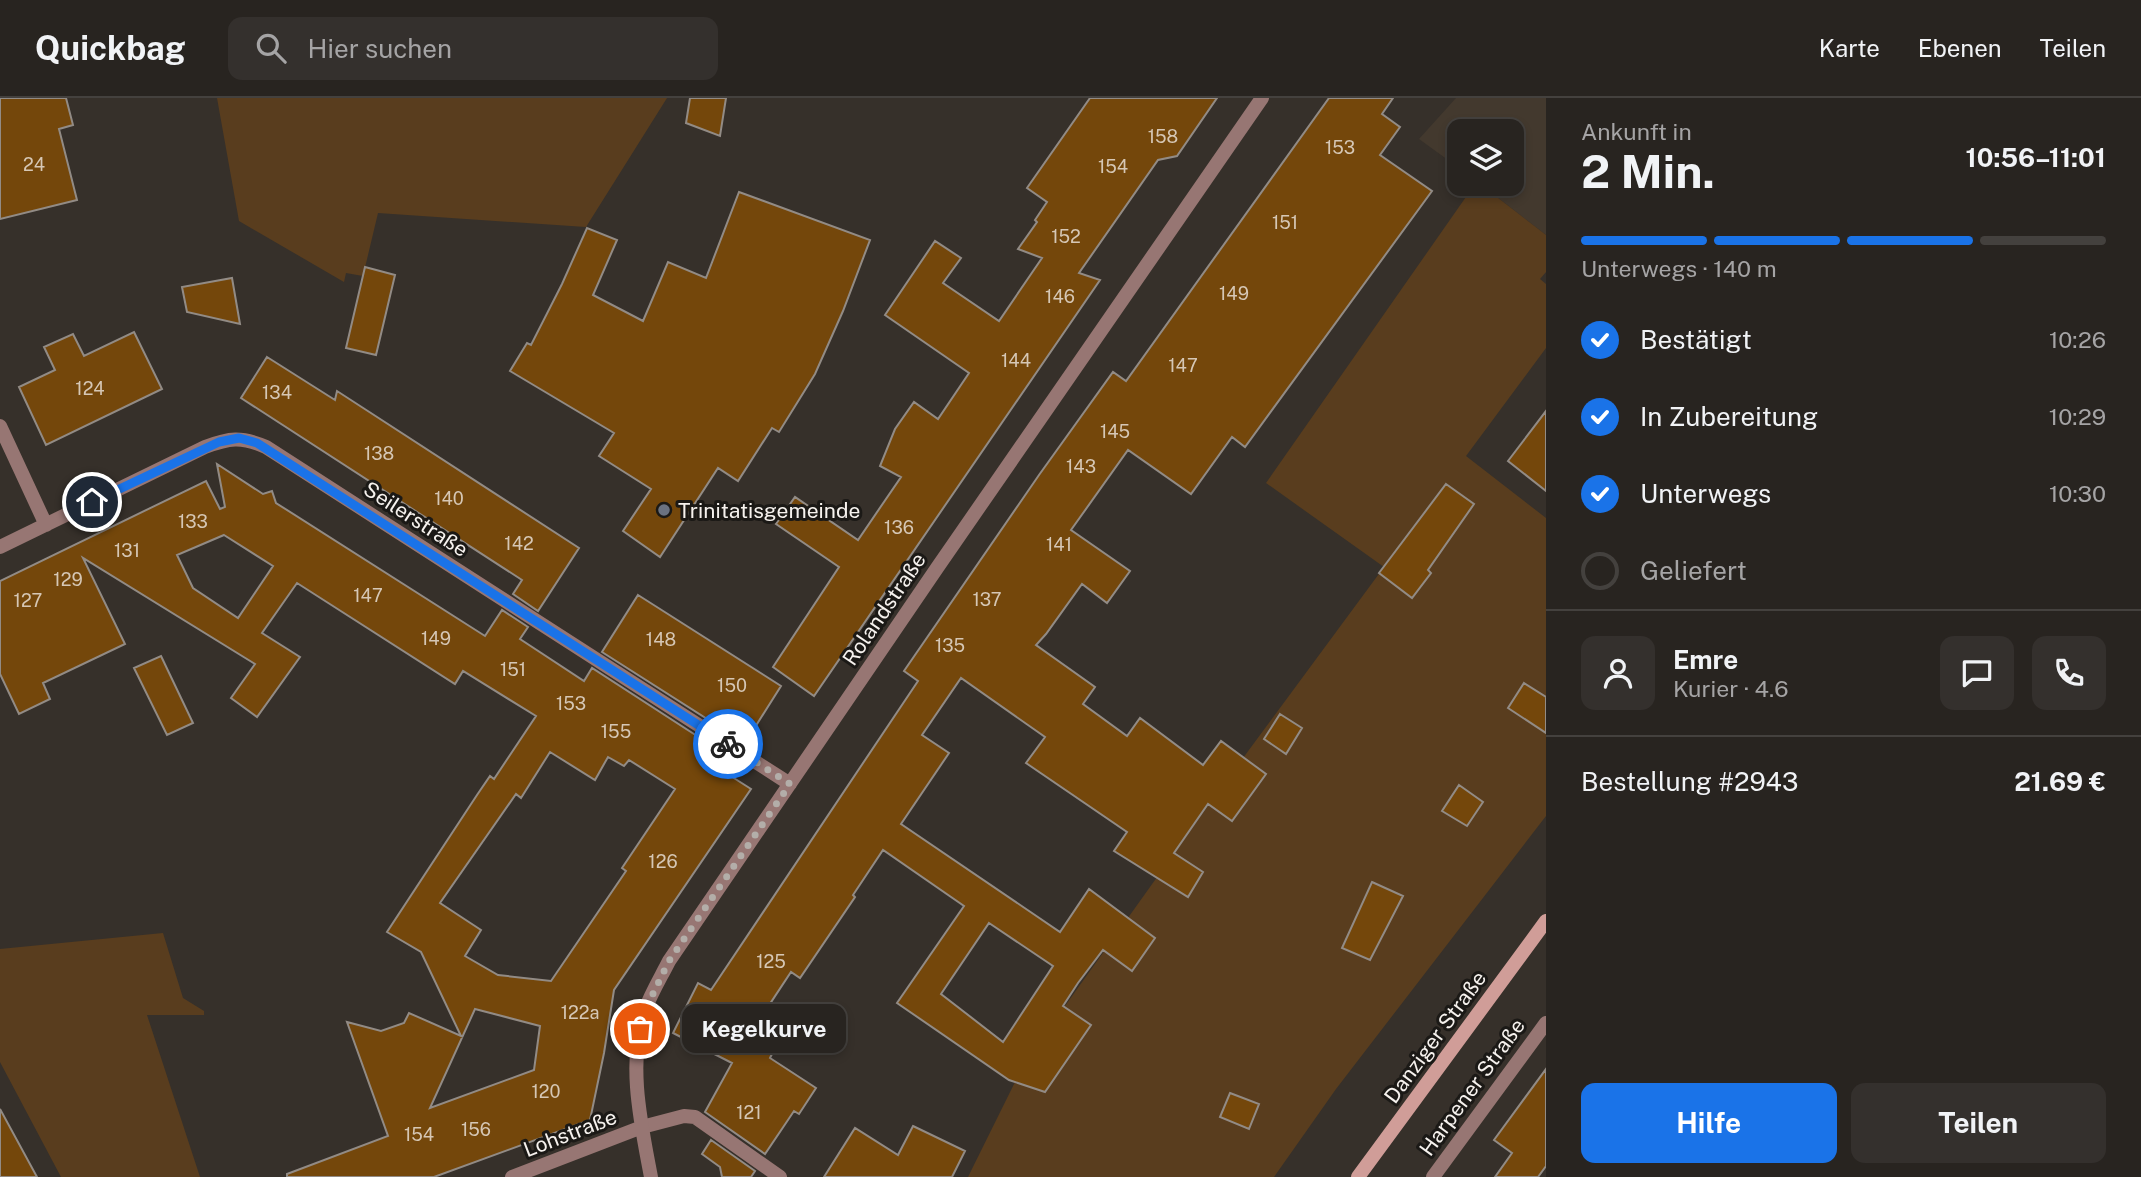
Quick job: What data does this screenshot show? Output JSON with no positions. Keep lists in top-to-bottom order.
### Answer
{
  "streets": {
    "main road": ["Danziger Straße"],
    "street": [
      "Seilerstraße",
      "Rolandstraße",
      "Harpener Straße",
      "Lohstraße"
    ]
  },
  "crossings": [
    ["Seilerstraße", "Rolandstraße"],
    ["Rolandstraße", "Lohstraße"]
  ],
  "places": ["Trinitatisgemeinde", "Kegelkurve"],
  "house_numbers": [
    "158",
    "153",
    "24",
    "154",
    "151",
    "152",
    "149",
    "146",
    "144",
    "147",
    "124",
    "134",
    "145",
    "138",
    "143",
    "140",
    "133",
    "136",
    "142",
    "141",
    "131",
    "129",
    "147",
    "137",
    "127",
    "149",
    "148",
    "135",
    "151",
    "150",
    "153",
    "155",
    "126",
    "125",
    "122a",
    "120",
    "121",
    "156",
    "154"
  ],
  "page": {
    "header": "Quickbag",
    "search": "Hier suchen",
    "nav": ["Karte", "Ebenen", "Teilen"],
    "heading": ["2 Min.", "Ankunft in", "10:56–11:01"],
    "panel": [
      "Emre",
      "Kurier · 4.6",
      "Bestellung #2943",
      "21.69 €"
    ],
    "bar": "Unterwegs · 140 m",
    "list": [
      ["Bestätigt", "10:26"],
      ["In Zubereitung", "10:29"],
      ["Unterwegs", "10:30"],
      "Geliefert"
    ],
    "bubble": "Kegelkurve",
    "buttons": ["Hilfe", "Teilen"]
  }
}
